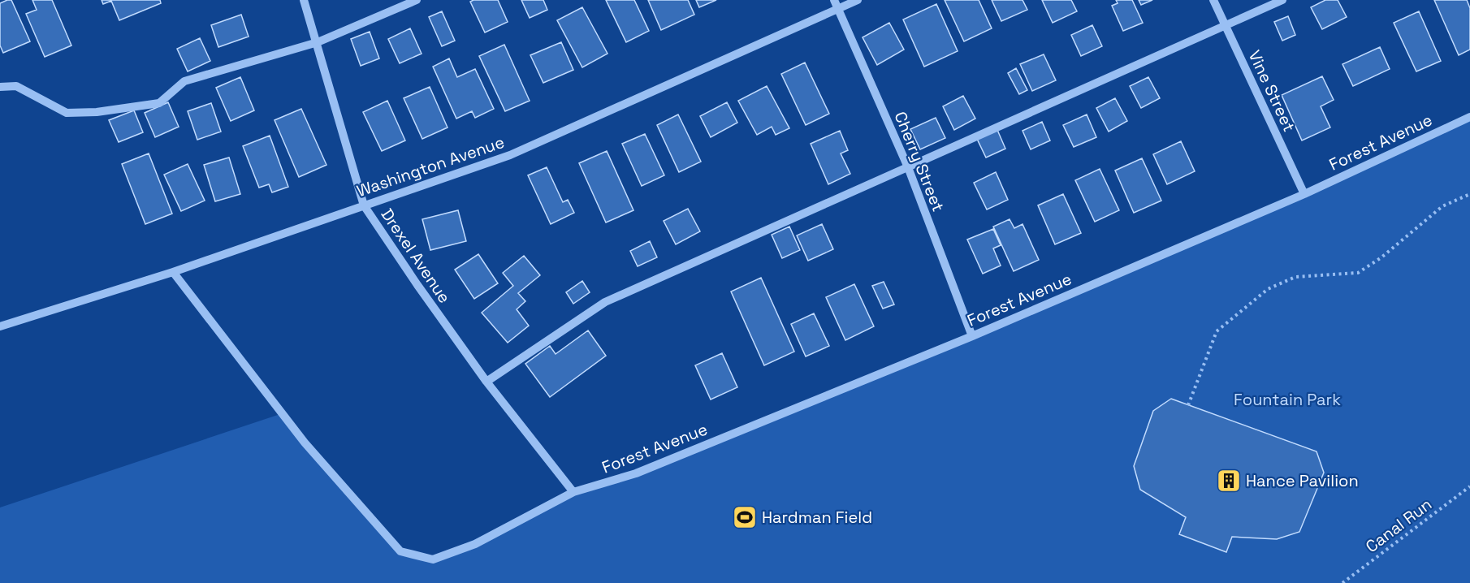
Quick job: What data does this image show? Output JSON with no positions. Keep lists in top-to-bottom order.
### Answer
{
  "streets": {
    "street": [
      "Vine Street",
      "Forest Avenue",
      "Cherry Street",
      "Washington Avenue",
      "Drexel Avenue"
    ],
    "path": ["Canal Run"]
  },
  "crossings": [
    ["Vine Street", "Forest Avenue"],
    ["Forest Avenue", "Cherry Street"],
    ["Forest Avenue", "Washington Avenue"],
    ["Forest Avenue", "Drexel Avenue"],
    ["Cherry Street", "Washington Avenue"],
    ["Washington Avenue", "Drexel Avenue"]
  ],
  "parks": ["Fountain Park"],
  "places": {
    "building": ["Hance Pavilion"],
    "sports": ["Hardman Field"]
  }
}
